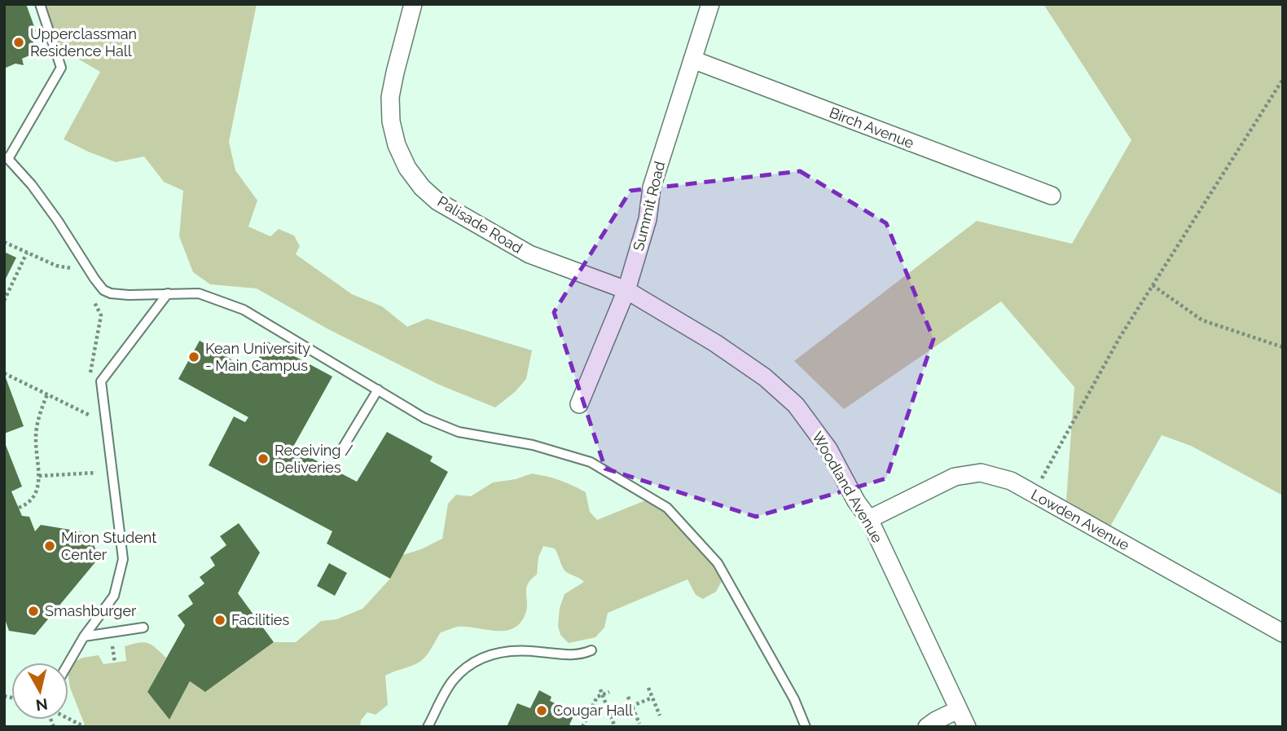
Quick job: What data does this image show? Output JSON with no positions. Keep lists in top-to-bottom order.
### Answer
{
  "streets": {
    "street": [
      "Birch Avenue",
      "Summit Road",
      "Palisade Road",
      "Woodland Avenue",
      "Lowden Avenue"
    ]
  },
  "crossings": [
    ["Birch Avenue", "Summit Road"],
    ["Summit Road", "Palisade Road"],
    ["Summit Road", "Woodland Avenue"],
    ["Palisade Road", "Woodland Avenue"],
    ["Woodland Avenue", "Lowden Avenue"]
  ],
  "places": [
    "Upperclassman Residence Hall",
    "Kean University - Main Campus",
    "Receiving / Deliveries",
    "Miron Student Center",
    "Smashburger",
    "Facilities",
    "Cougar Hall"
  ],
  "north": "bottom"
}
